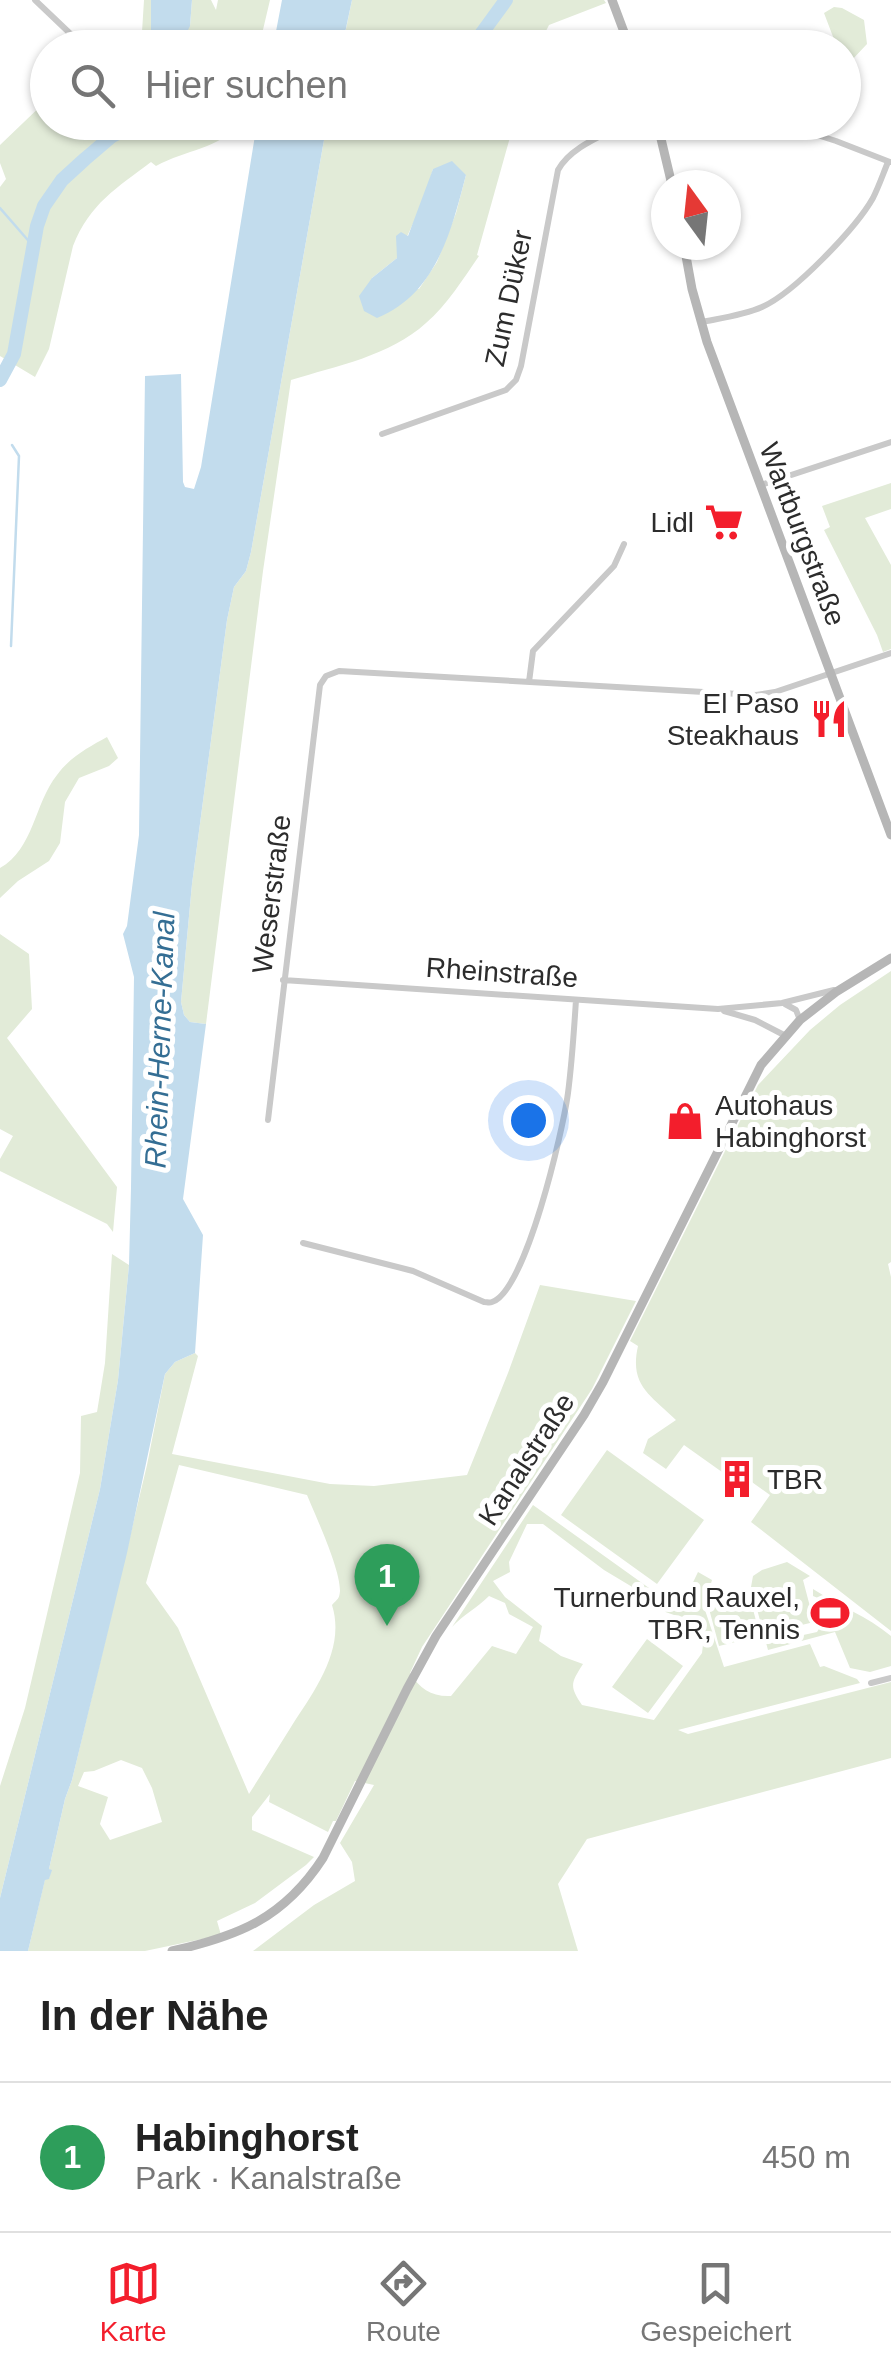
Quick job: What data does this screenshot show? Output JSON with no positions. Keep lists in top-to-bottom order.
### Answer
{
  "streets": {
    "main road": ["Wartburgstraße", "Kanalstraße"],
    "street": ["Zum Düker", "Weserstraße", "Rheinstraße"]
  },
  "crossings": [
    ["Weserstraße", "Rheinstraße"],
    ["Rheinstraße", "Kanalstraße"]
  ],
  "water": ["Rhein-Herne-Kanal"],
  "places": {
    "supermarket": ["Lidl"],
    "restaurant": ["El Paso Steakhaus"],
    "shop": ["Autohaus Habinghorst"],
    "building": ["TBR"],
    "sports": ["Turnerbund Rauxel, TBR, Tennis"]
  },
  "north": "top",
  "page": {
    "search": "Hier suchen",
    "pins": "1",
    "heading": "In der Nähe",
    "list": [
      {
        "mark": "1",
        "name": "Habinghorst",
        "note": "Park · Kanalstraße",
        "value": "450 m"
      }
    ],
    "nav": ["Karte", "Route", "Gespeichert"]
  }
}
